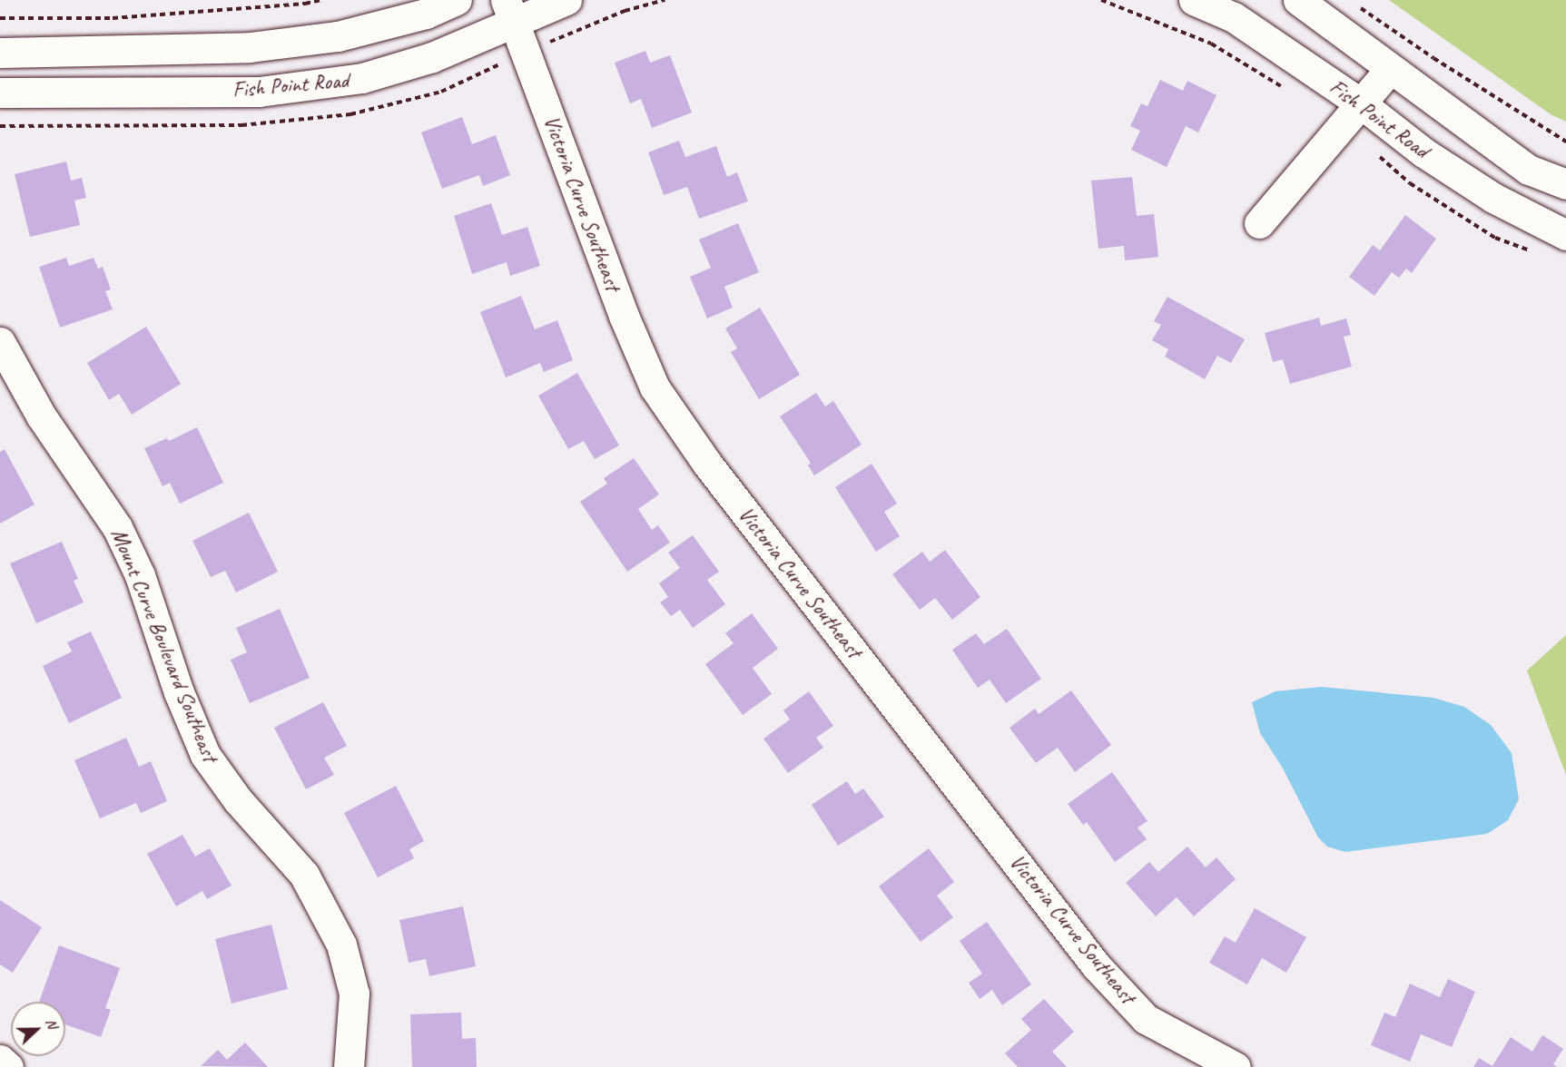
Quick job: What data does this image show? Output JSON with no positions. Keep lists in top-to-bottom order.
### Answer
{
  "streets": {
    "street": ["Fish Point Road", "Victoria Curve Southeast", "Mount Curve Boulevard Southeast"]
  },
  "crossings": [
    ["Fish Point Road", "Victoria Curve Southeast"]
  ],
  "north": "right"
}
